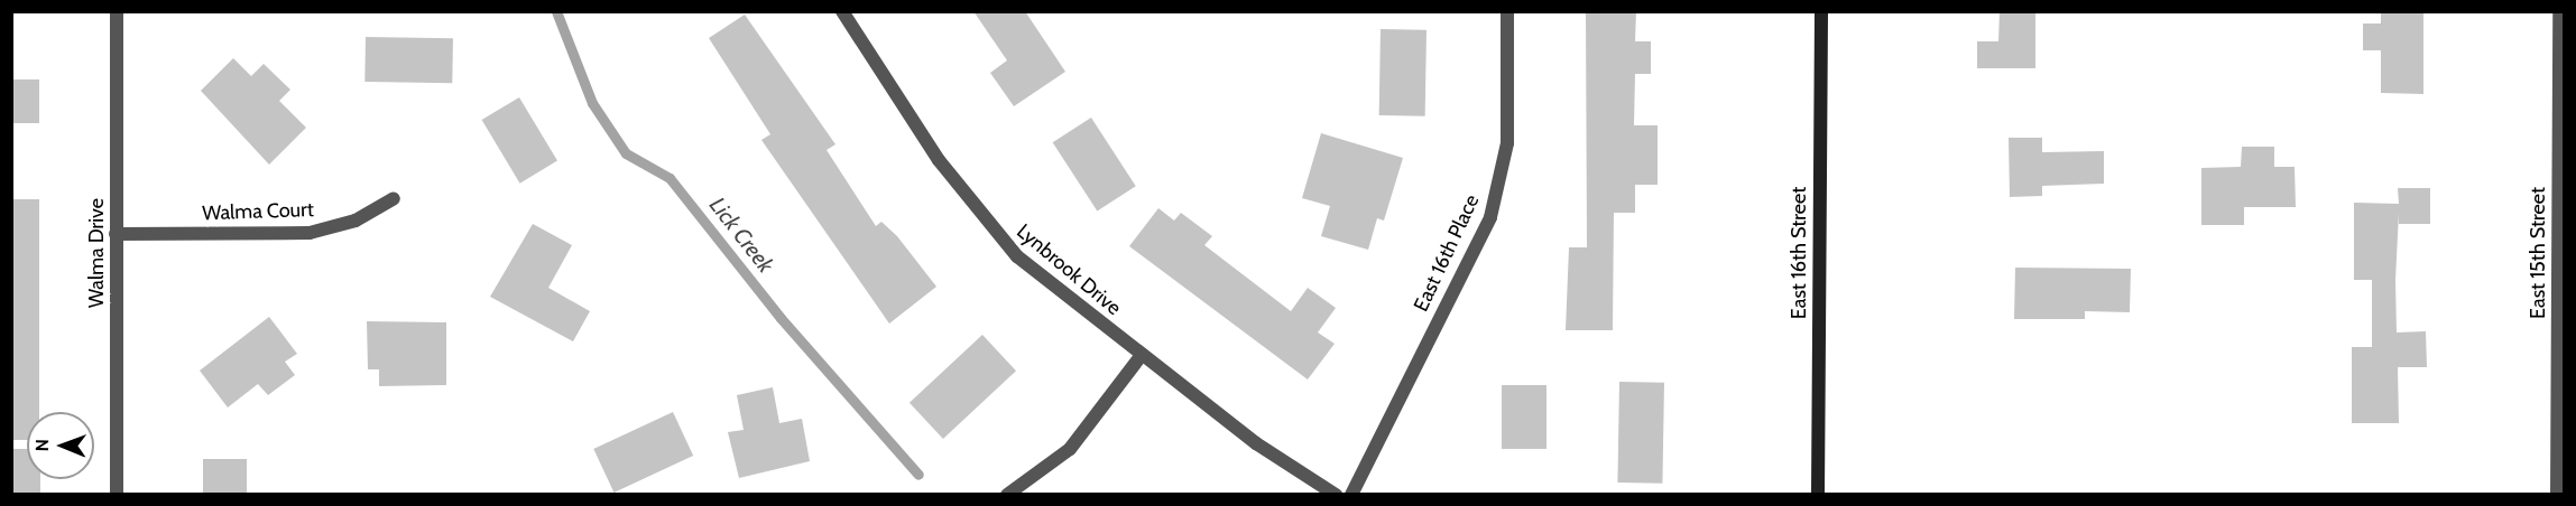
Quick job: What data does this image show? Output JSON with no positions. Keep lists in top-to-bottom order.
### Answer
{
  "streets": {
    "street": [
      "Walma Court",
      "Walma Drive",
      "East 16th Place",
      "East 16th Street",
      "East 15th Street",
      "Lynbrook Drive"
    ]
  },
  "crossings": [
    ["Walma Court", "Walma Drive"]
  ],
  "water": ["Lick Creek"],
  "north": "left"
}
